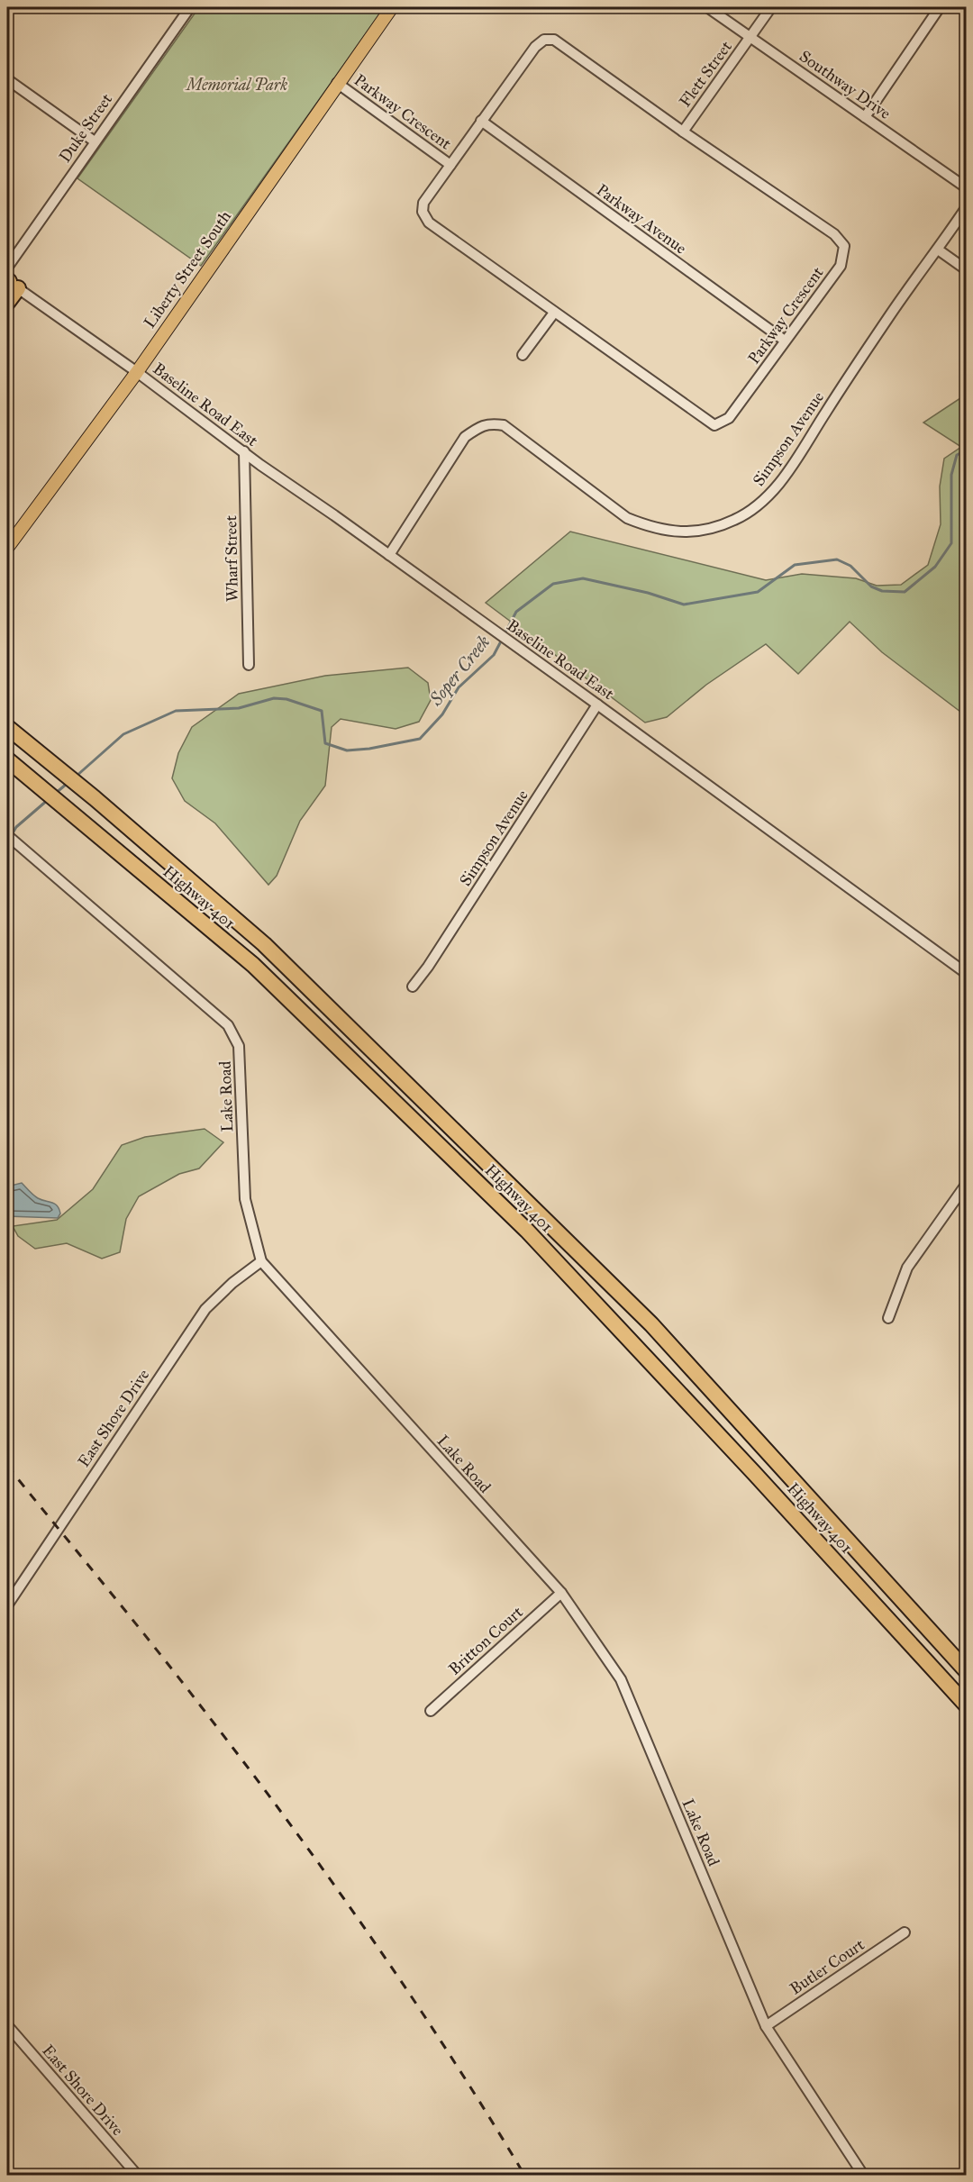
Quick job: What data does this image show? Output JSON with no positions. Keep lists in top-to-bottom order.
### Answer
{
  "streets": {
    "highway": ["Highway 401"],
    "main road": ["Liberty Street South"],
    "street": [
      "Flett Street",
      "Southway Drive",
      "Parkway Crescent",
      "Duke Street",
      "Parkway Avenue",
      "Baseline Road East",
      "Simpson Avenue",
      "Wharf Street",
      "Lake Road",
      "East Shore Drive",
      "Britton Court",
      "Butler Court"
    ]
  },
  "crossings": [
    ["Flett Street", "Southway Drive"],
    ["Flett Street", "Parkway Crescent"],
    ["Parkway Crescent", "Parkway Avenue"],
    ["Parkway Crescent", "Liberty Street South"],
    ["Duke Street", "Baseline Road East"],
    ["Liberty Street South", "Baseline Road East"],
    ["Baseline Road East", "Simpson Avenue"],
    ["Baseline Road East", "Wharf Street"],
    ["Lake Road", "East Shore Drive"],
    ["Lake Road", "Britton Court"],
    ["Lake Road", "Butler Court"]
  ],
  "water": ["Soper Creek"],
  "parks": ["Memorial Park"]
}
